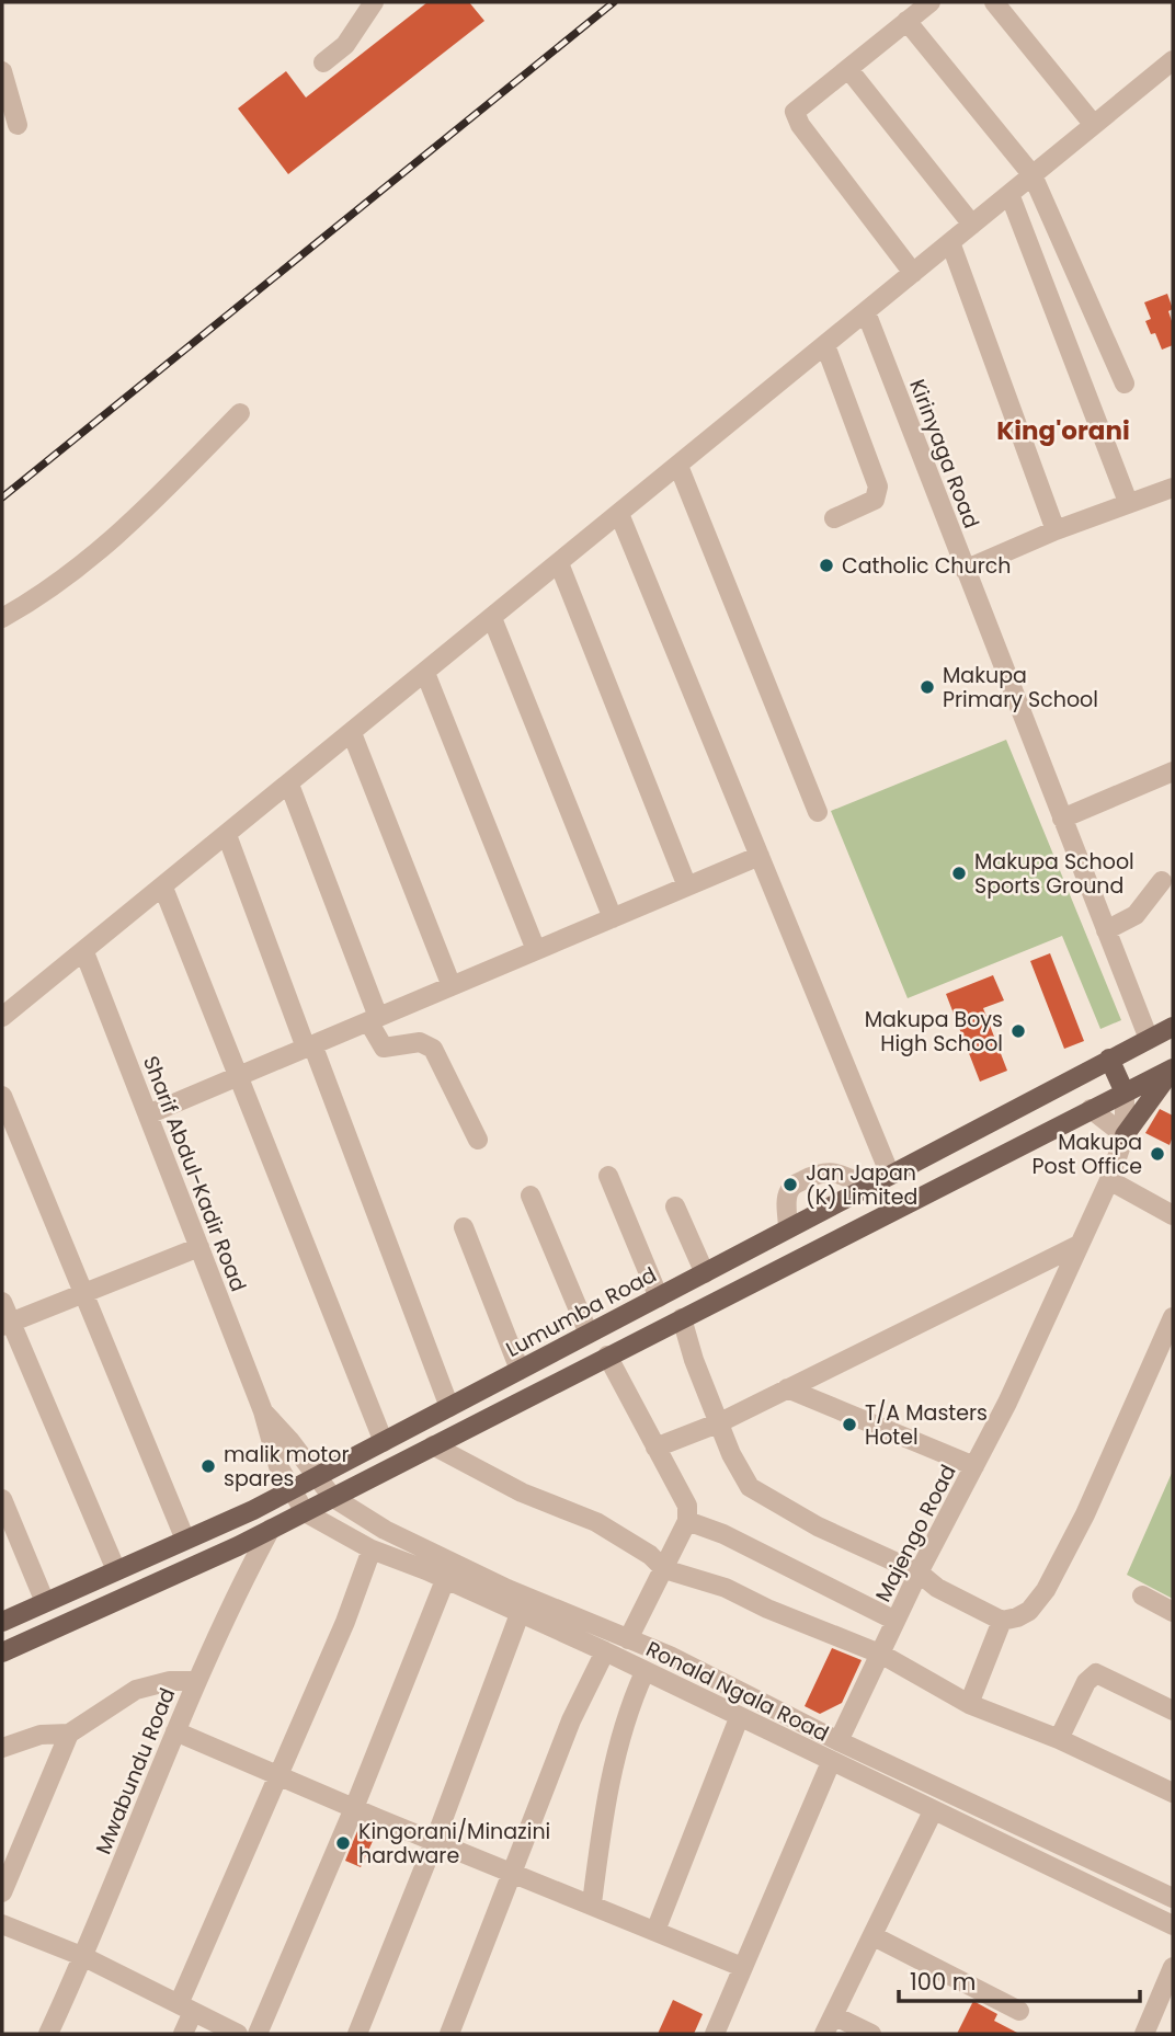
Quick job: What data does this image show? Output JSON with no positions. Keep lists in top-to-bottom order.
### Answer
{
  "streets": {
    "main road": ["Lumumba Road"],
    "street": [
      "Kirinyaga Road",
      "Sharif Abdul-Kadir Road",
      "Majengo Road",
      "Ronald Ngala Road",
      "Mwabundu Road"
    ]
  },
  "crossings": [
    ["Kirinyaga Road", "Lumumba Road"],
    ["Sharif Abdul-Kadir Road", "Lumumba Road"],
    ["Sharif Abdul-Kadir Road", "Ronald Ngala Road"],
    ["Lumumba Road", "Ronald Ngala Road"],
    ["Majengo Road", "Ronald Ngala Road"]
  ],
  "districts": ["King'orani"],
  "places": [
    "Catholic Church",
    "Makupa Primary School",
    "Makupa School Sports Ground",
    "Makupa Boys High School",
    "Makupa Post Office",
    "Jan Japan (K) Limited",
    "T/A Masters Hotel",
    "malik motor spares",
    "Kingorani/Minazini hardware"
  ],
  "scale_bar": "100 m"
}
